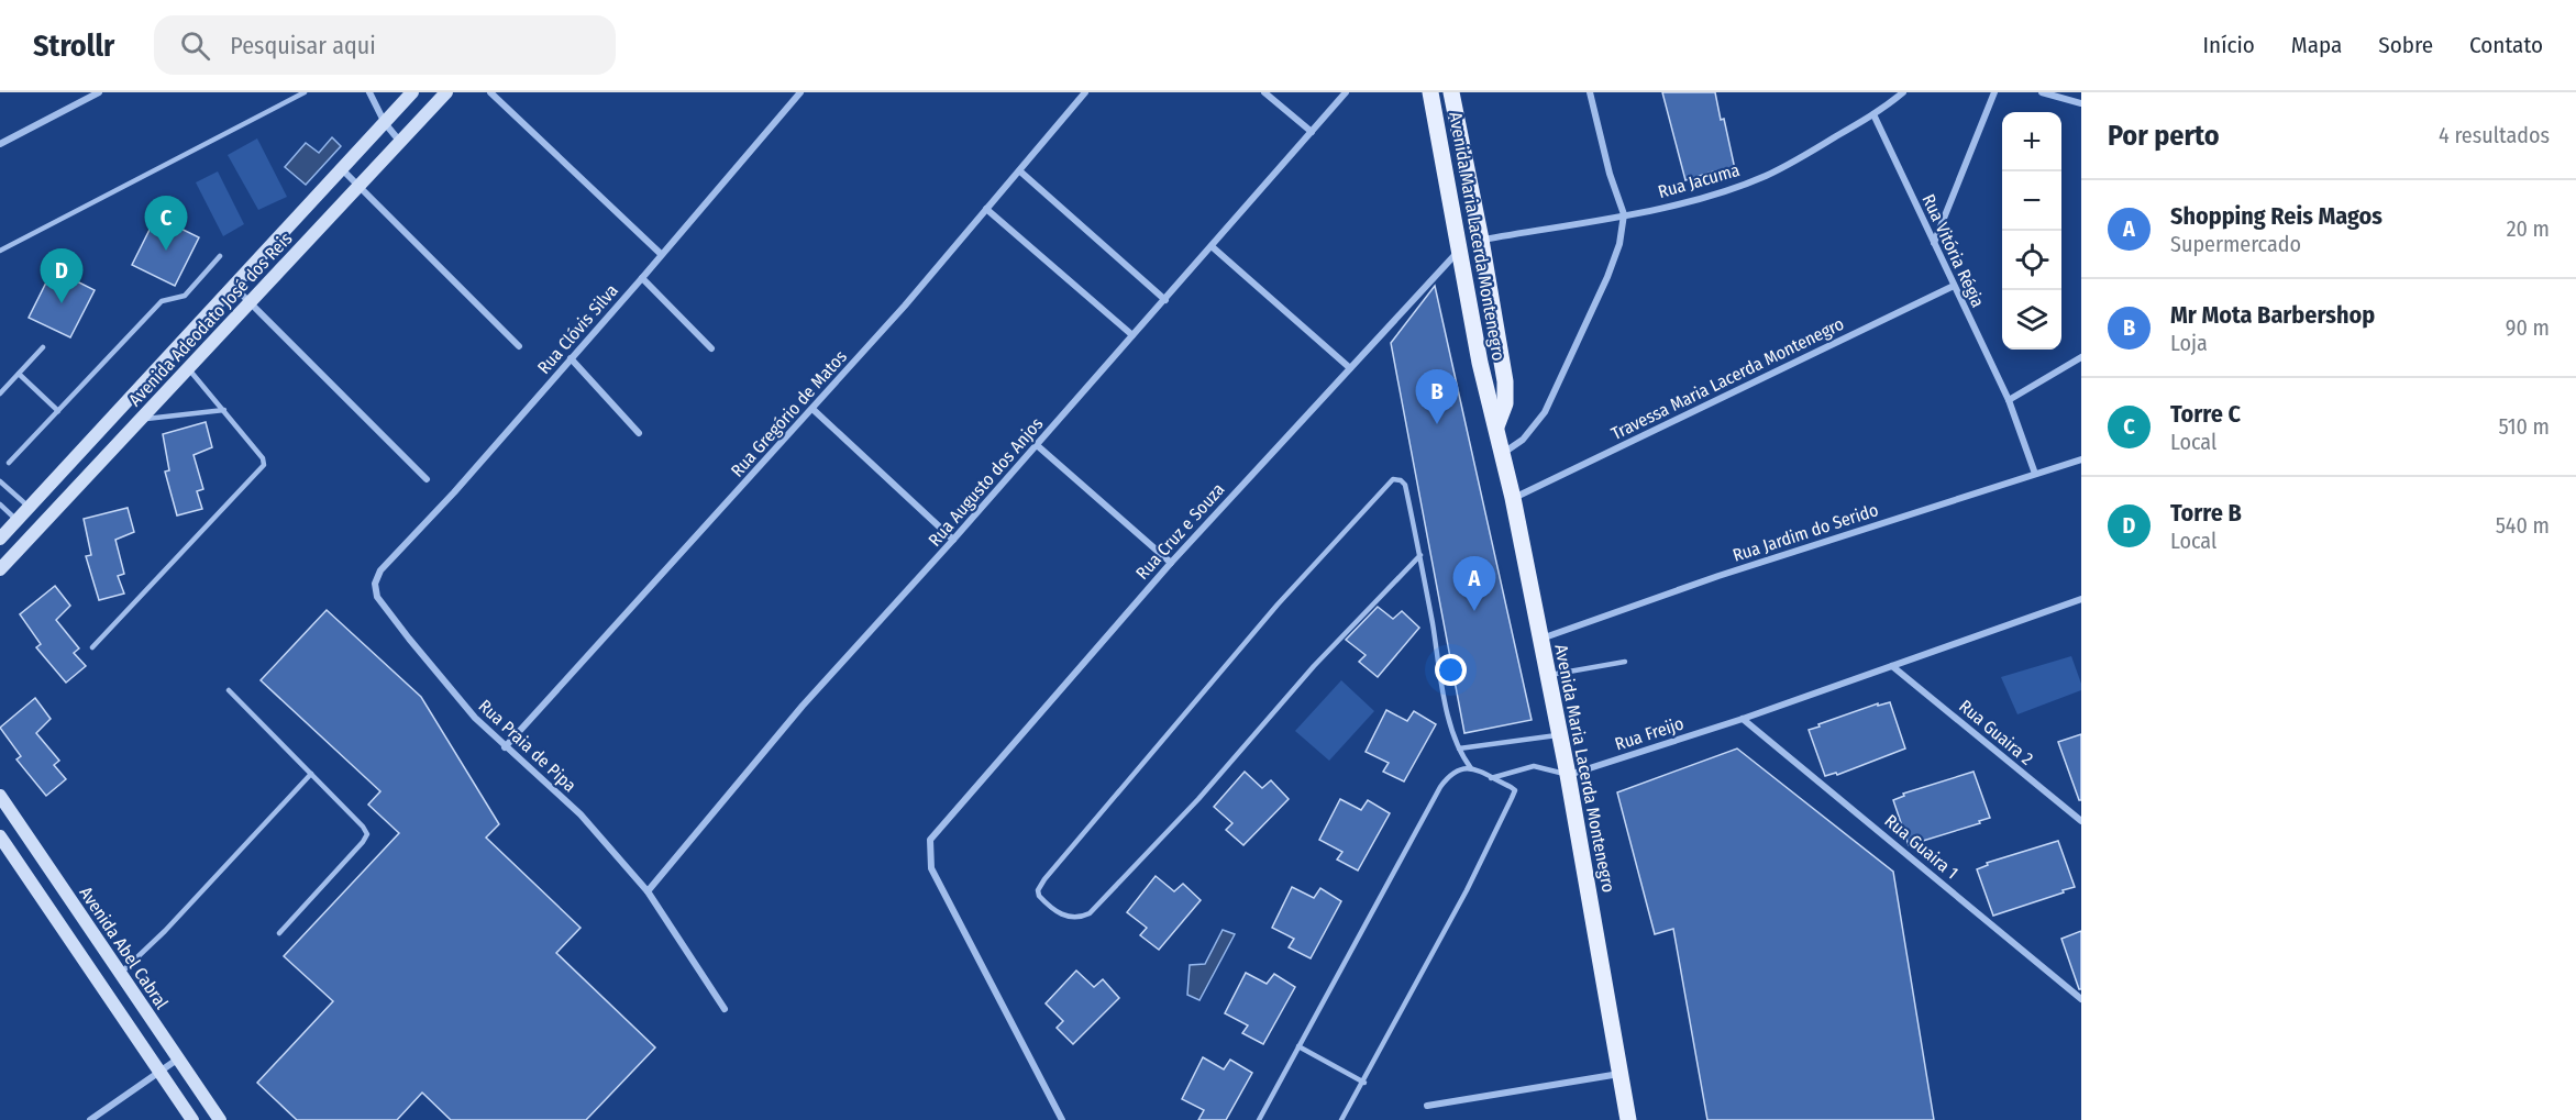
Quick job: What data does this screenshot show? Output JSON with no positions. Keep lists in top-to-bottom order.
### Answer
{
  "streets": {
    "main road": ["Avenida Maria Lacerda Montenegro", "Avenida Adeodato José dos Reis", "Avenida Abel Cabral"],
    "street": [
      "Rua Jacuma",
      "Rua Vitória Régia",
      "Rua Clóvis Silva",
      "Travessa Maria Lacerda Montenegro",
      "Rua Gregório de Matos",
      "Rua Augusto dos Anjos",
      "Rua Cruz e Souza",
      "Rua Jardim do Serido",
      "Rua Guaira 2",
      "Rua Freijo",
      "Rua Praia de Pipa",
      "Rua Guaira 1"
    ]
  },
  "crossings": [
    ["Rua Jacuma", "Avenida Maria Lacerda Montenegro"],
    ["Rua Jacuma", "Rua Vitória Régia"],
    ["Avenida Maria Lacerda Montenegro", "Travessa Maria Lacerda Montenegro"],
    ["Avenida Maria Lacerda Montenegro", "Rua Cruz e Souza"],
    ["Avenida Maria Lacerda Montenegro", "Rua Jardim do Serido"],
    ["Avenida Maria Lacerda Montenegro", "Rua Freijo"],
    ["Rua Vitória Régia", "Travessa Maria Lacerda Montenegro"],
    ["Rua Vitória Régia", "Rua Jardim do Serido"],
    ["Rua Clóvis Silva", "Rua Praia de Pipa"],
    ["Rua Gregório de Matos", "Rua Praia de Pipa"],
    ["Rua Augusto dos Anjos", "Rua Praia de Pipa"],
    ["Rua Guaira 2", "Rua Freijo"],
    ["Rua Freijo", "Rua Guaira 1"]
  ],
  "page": {
    "header": "Strollr",
    "search": "Pesquisar aqui",
    "nav": [
      "Início",
      "Mapa",
      "Sobre",
      "Contato"
    ],
    "heading": ["Por perto", "4 resultados"],
    "map_buttons": ["+", "−"],
    "list": [
      {
        "mark": "A",
        "name": "Shopping Reis Magos",
        "note": "Supermercado",
        "value": "20 m"
      },
      {
        "mark": "B",
        "name": "Mr Mota Barbershop",
        "note": "Loja",
        "value": "90 m"
      },
      {
        "mark": "C",
        "name": "Torre C",
        "note": "Local",
        "value": "510 m"
      },
      {
        "mark": "D",
        "name": "Torre B",
        "note": "Local",
        "value": "540 m"
      }
    ],
    "pins": [
      "C",
      "D",
      "B",
      "A"
    ]
  }
}
